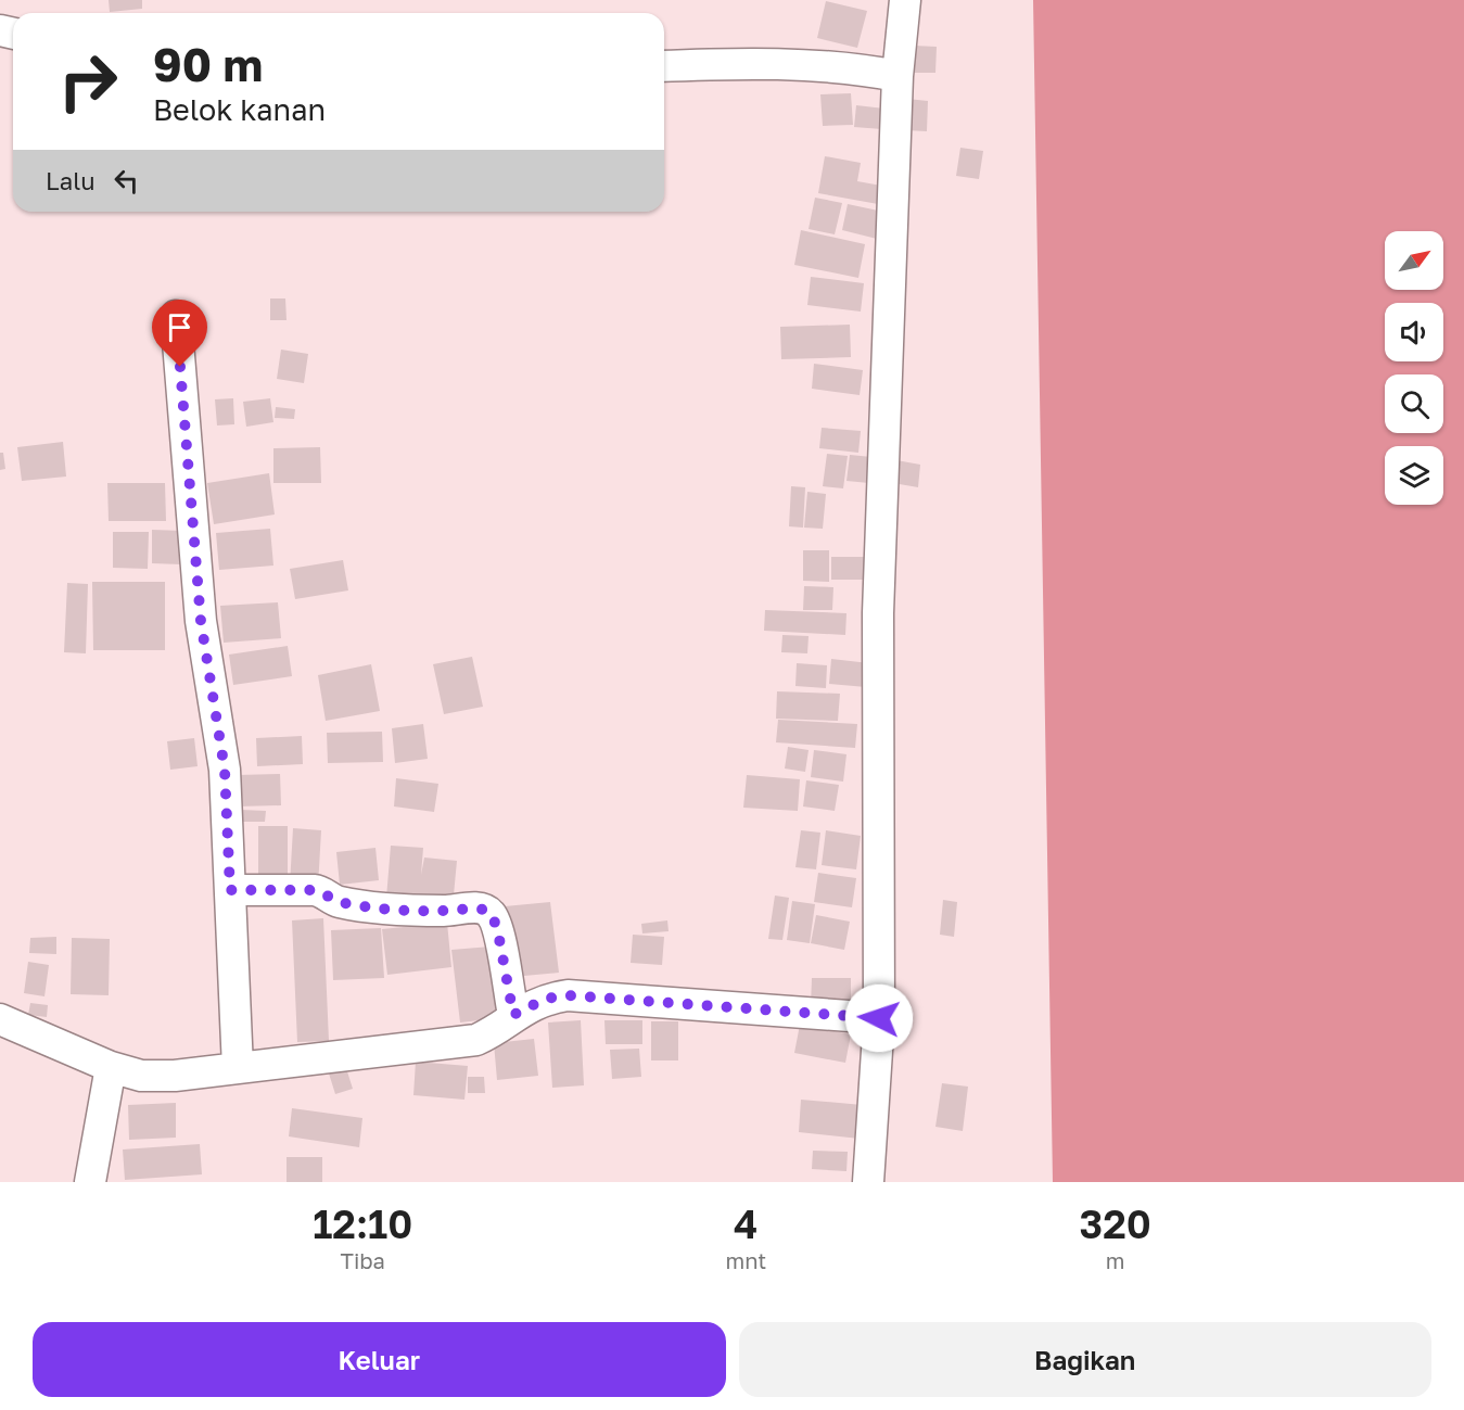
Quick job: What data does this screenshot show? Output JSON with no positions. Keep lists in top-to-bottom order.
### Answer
{
  "north": "top right",
  "page": {
    "turn": ["90 m", "Belok kanan"],
    "then": "Lalu",
    "eta": [
      "12:10",
      "Tiba",
      "4",
      "mnt",
      "320",
      "m"
    ],
    "buttons": ["Keluar", "Bagikan"]
  }
}
